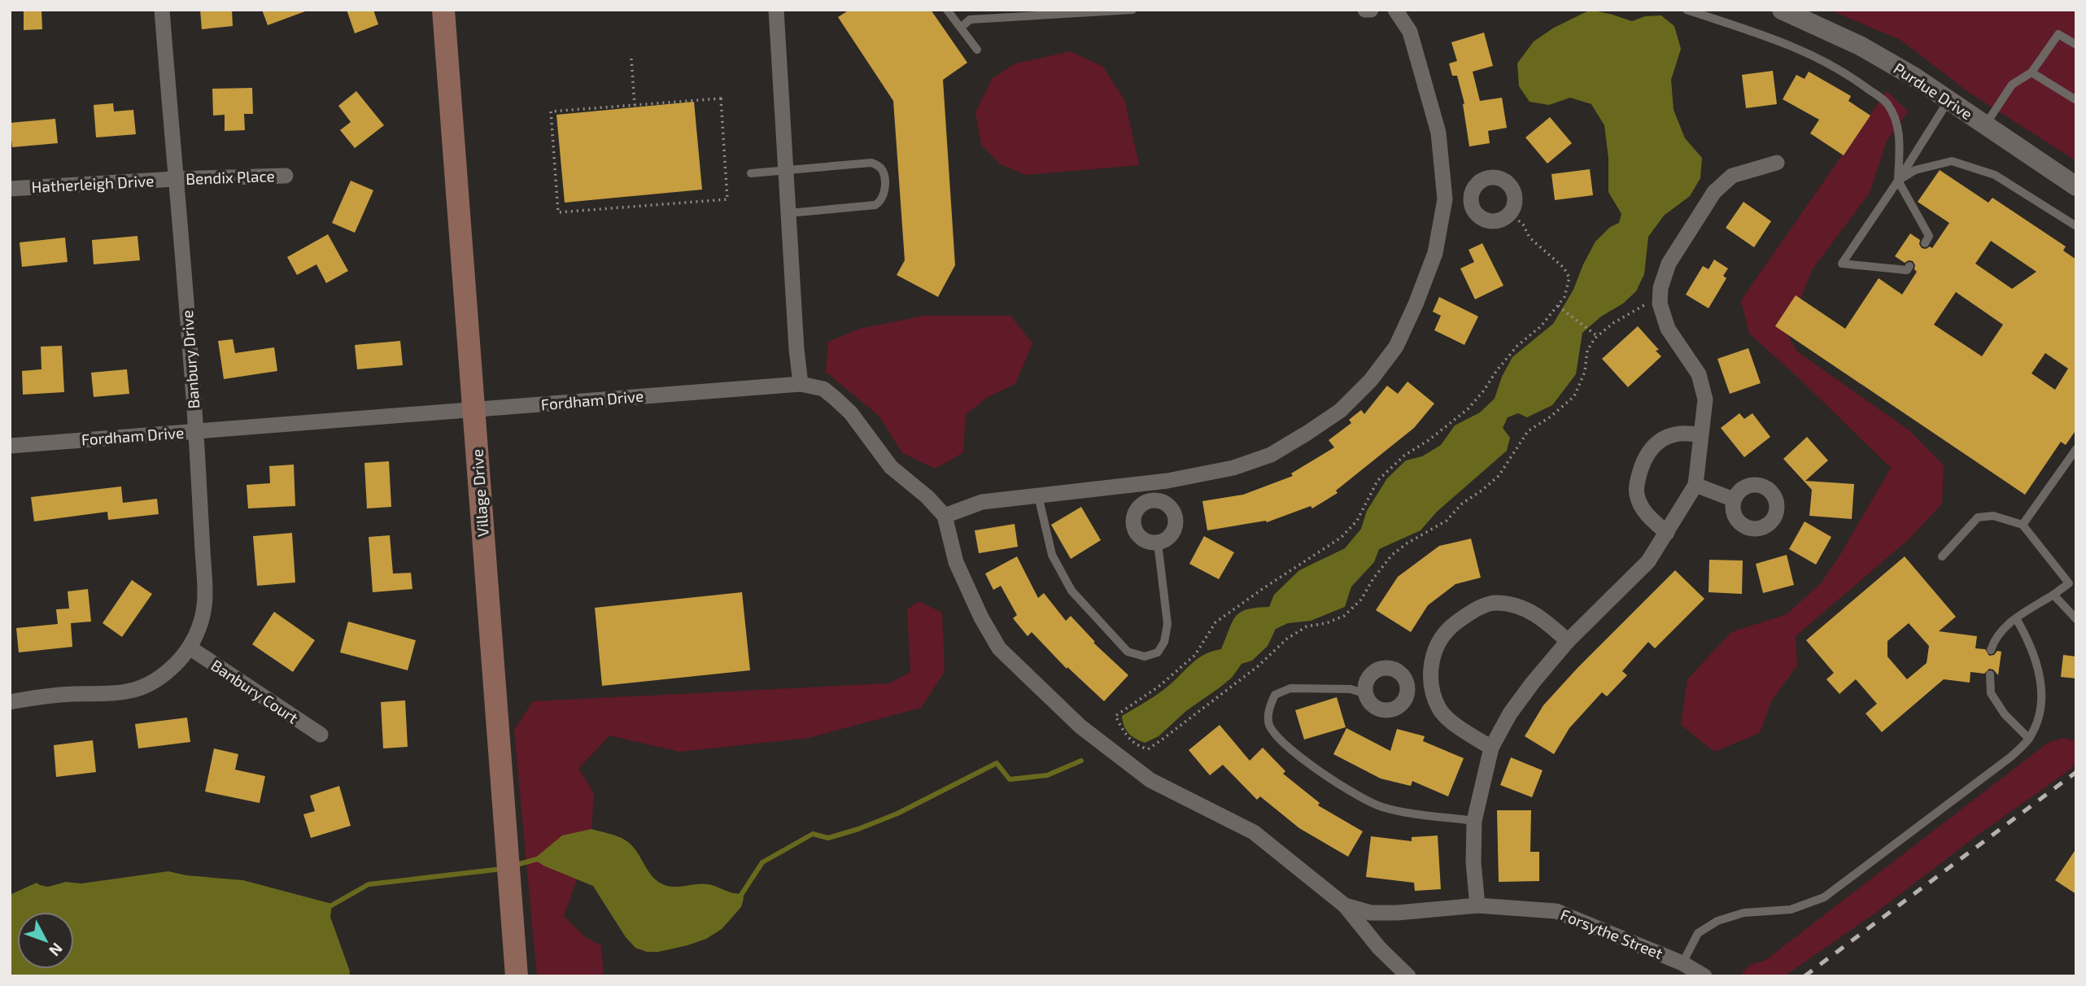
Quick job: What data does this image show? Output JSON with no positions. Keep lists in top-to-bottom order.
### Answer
{
  "streets": {
    "main road": ["Village Drive"],
    "street": [
      "Purdue Drive",
      "Bendix Place",
      "Hatherleigh Drive",
      "Banbury Drive",
      "Fordham Drive",
      "Banbury Court",
      "Forsythe Street"
    ]
  },
  "crossings": [
    ["Bendix Place", "Hatherleigh Drive"],
    ["Bendix Place", "Banbury Drive"],
    ["Hatherleigh Drive", "Banbury Drive"],
    ["Banbury Drive", "Fordham Drive"],
    ["Banbury Drive", "Banbury Court"],
    ["Fordham Drive", "Village Drive"]
  ],
  "north": "bottom right"
}
